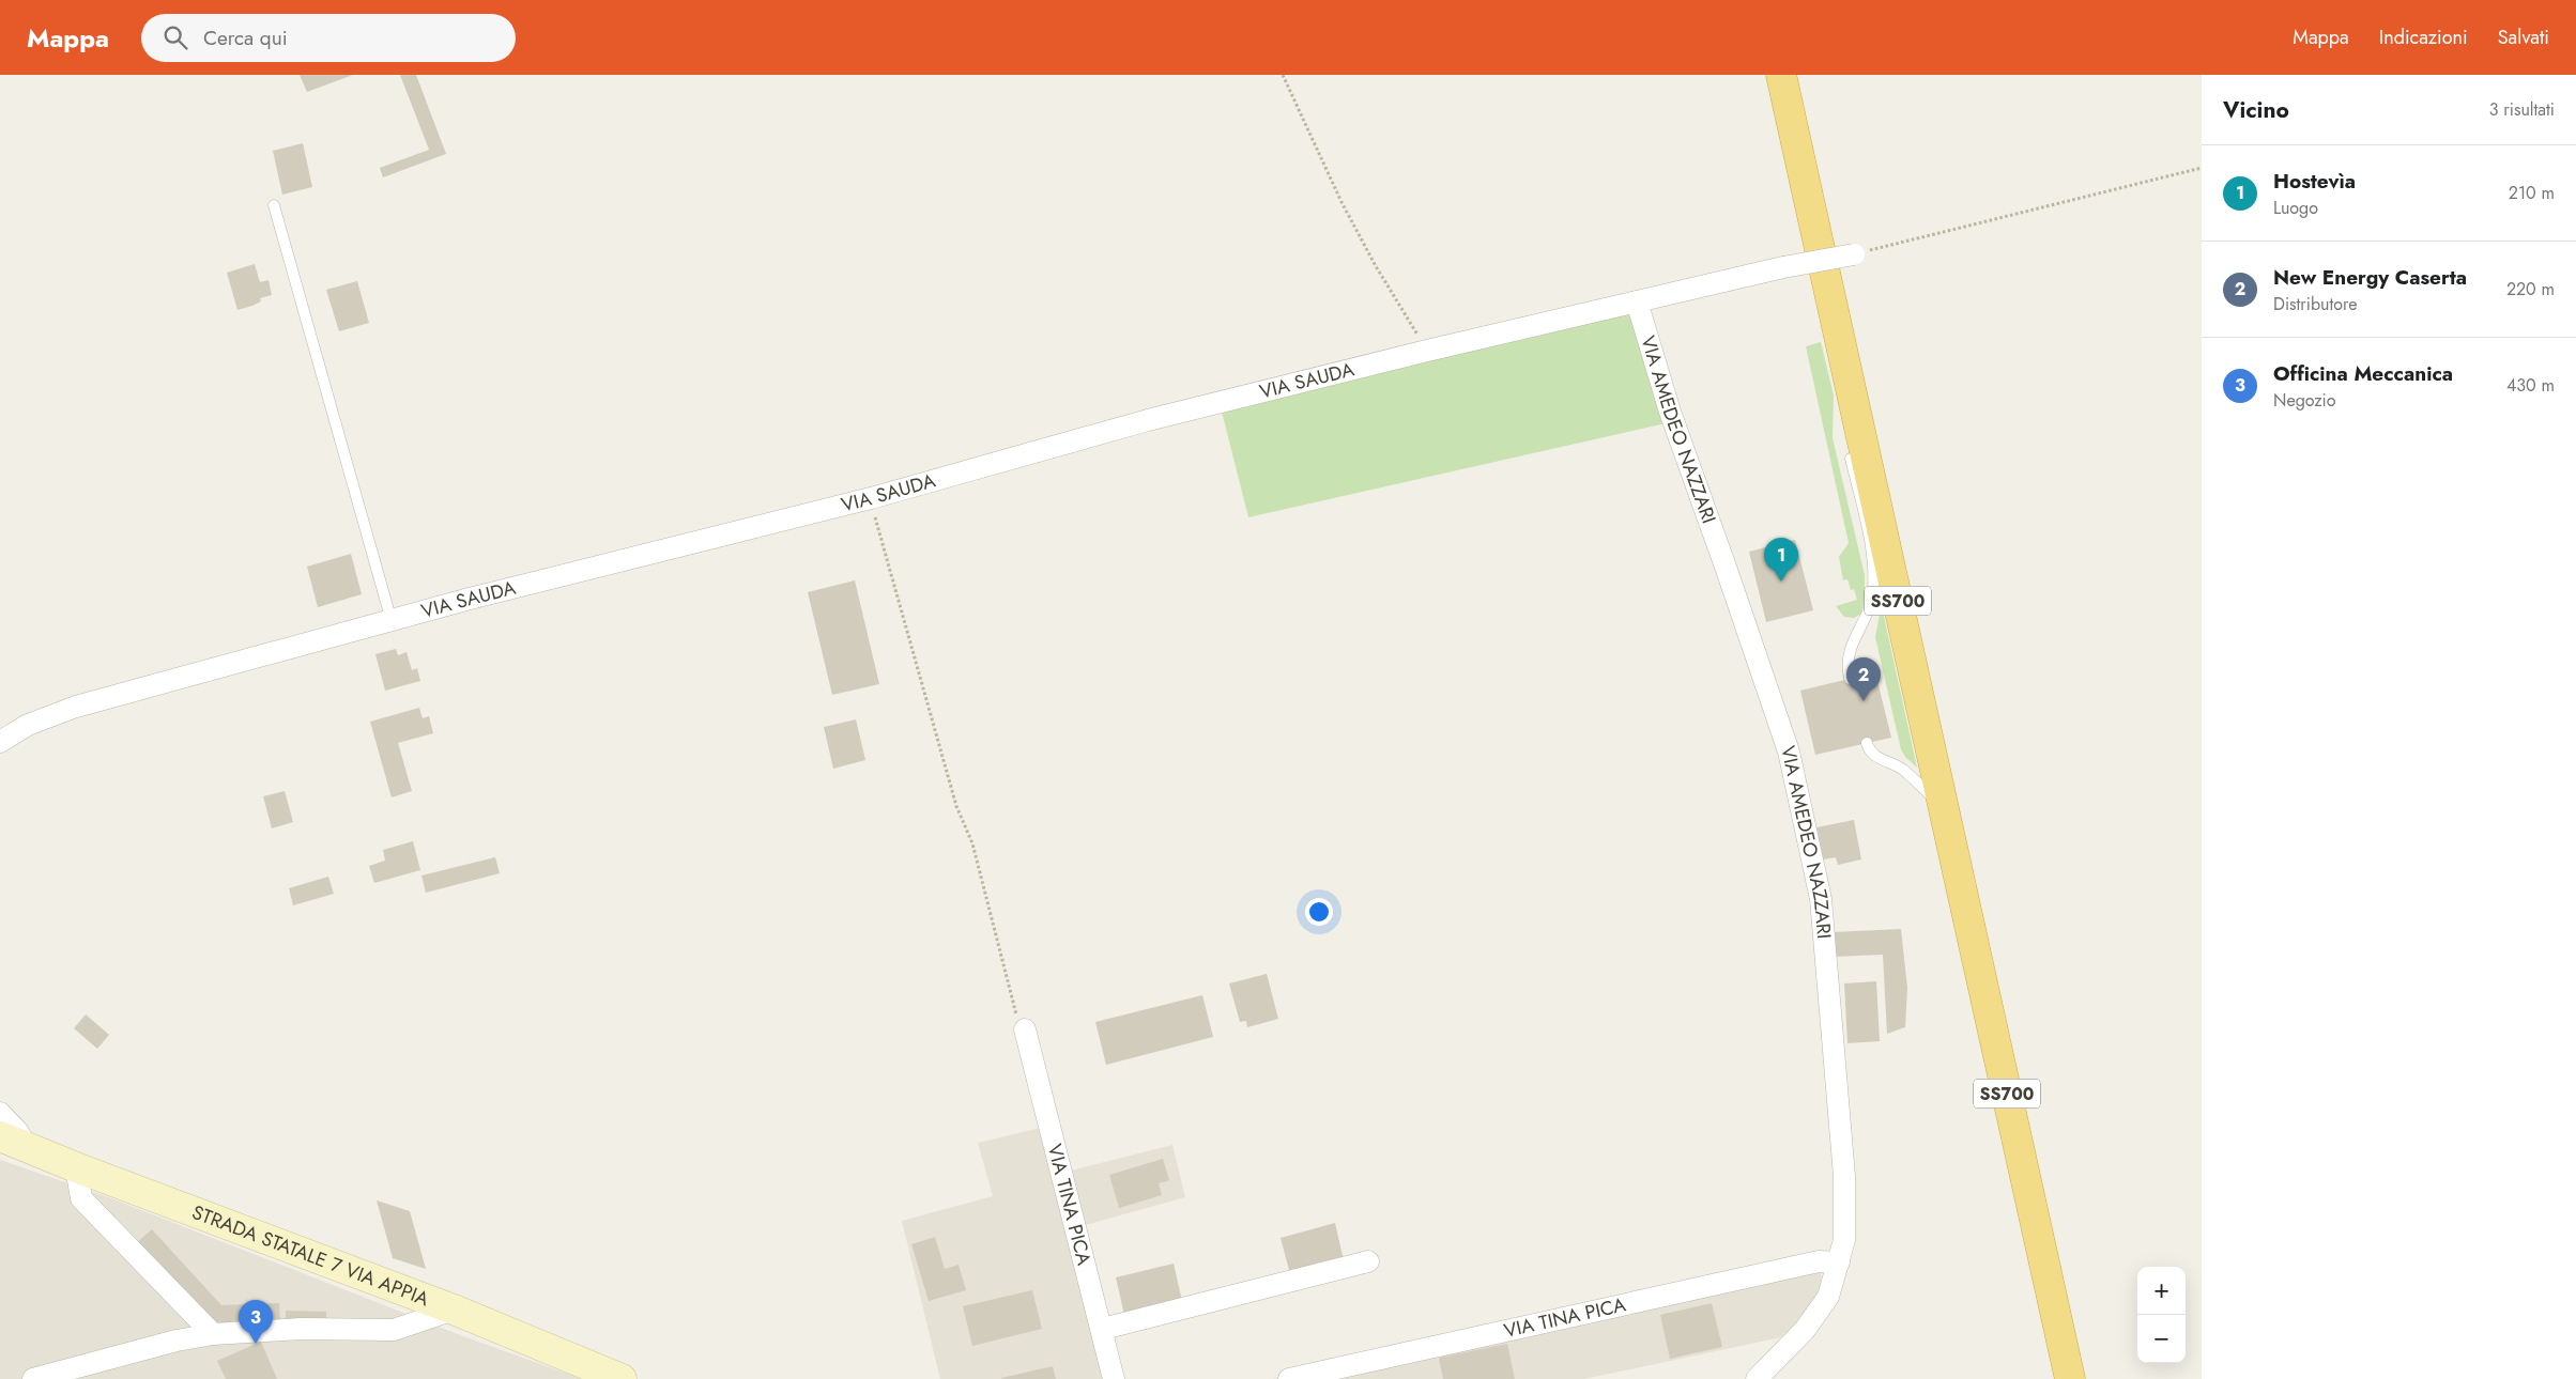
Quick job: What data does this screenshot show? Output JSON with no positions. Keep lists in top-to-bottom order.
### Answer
{
  "streets": {
    "highway": ["SS700"],
    "main road": ["STRADA STATALE 7 VIA APPIA"],
    "street": ["VIA SAUDA", "VIA AMEDEO NAZZARI", "VIA TINA PICA"]
  },
  "crossings": [
    ["VIA SAUDA", "VIA AMEDEO NAZZARI"],
    ["VIA AMEDEO NAZZARI", "VIA TINA PICA"]
  ],
  "page": {
    "header": "Mappa",
    "search": "Cerca qui",
    "nav": ["Mappa", "Indicazioni", "Salvati"],
    "heading": ["Vicino", "3 risultati"],
    "list": [
      {
        "mark": "1",
        "name": "Hostevìa",
        "note": "Luogo",
        "value": "210 m"
      },
      {
        "mark": "2",
        "name": "New Energy Caserta",
        "note": "Distributore",
        "value": "220 m"
      },
      {
        "mark": "3",
        "name": "Officina Meccanica",
        "note": "Negozio",
        "value": "430 m"
      }
    ],
    "pins": ["1", "2", "3"],
    "map_buttons": ["+", "−"]
  }
}
